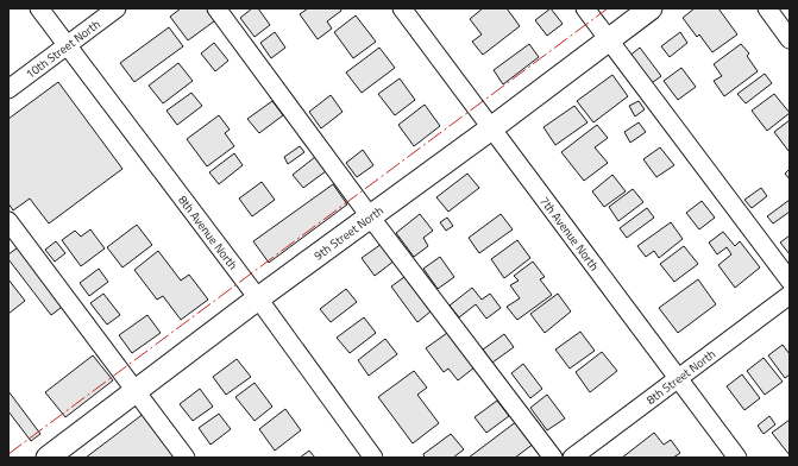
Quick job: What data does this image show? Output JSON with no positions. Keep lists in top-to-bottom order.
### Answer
{
  "streets": {
    "main road": ["9th Street North"],
    "street": [
      "10th Street North",
      "8th Avenue North",
      "7th Avenue North",
      "8th Street North"
    ]
  },
  "crossings": [
    ["10th Street North", "8th Avenue North"],
    ["8th Avenue North", "9th Street North"],
    ["9th Street North", "7th Avenue North"],
    ["7th Avenue North", "8th Street North"]
  ]
}
